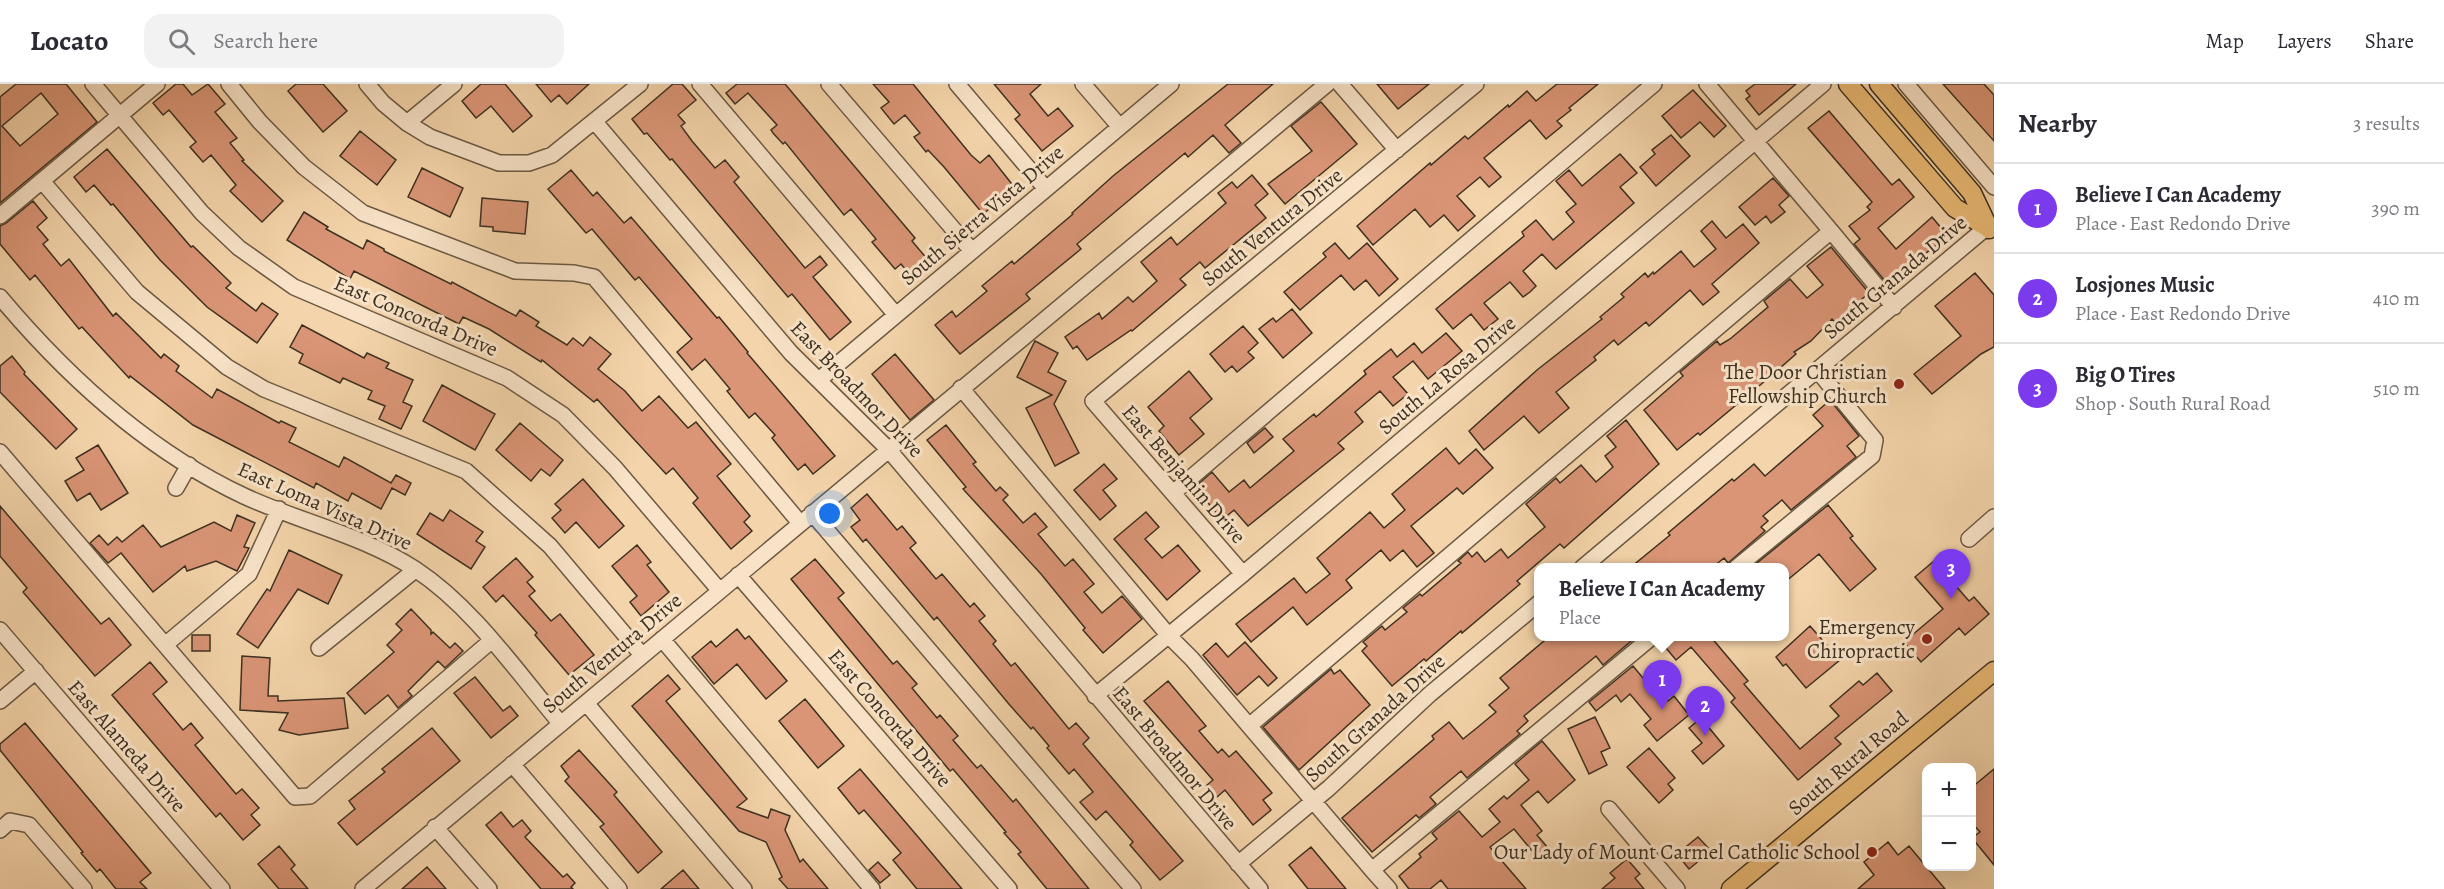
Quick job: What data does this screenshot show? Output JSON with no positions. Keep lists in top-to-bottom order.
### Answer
{
  "streets": {
    "main road": ["South Rural Road"],
    "street": [
      "South Sierra Vista Drive",
      "South Ventura Drive",
      "South Granada Drive",
      "East Concorda Drive",
      "South La Rosa Drive",
      "East Broadmor Drive",
      "East Benjamin Drive",
      "East Loma Vista Drive",
      "East Alameda Drive"
    ]
  },
  "crossings": [
    ["South Sierra Vista Drive", "East Broadmor Drive"],
    ["South Ventura Drive", "East Concorda Drive"],
    ["South Ventura Drive", "East Broadmor Drive"],
    ["South Ventura Drive", "East Benjamin Drive"],
    ["South Ventura Drive", "East Loma Vista Drive"],
    ["South Granada Drive", "East Broadmor Drive"],
    ["South La Rosa Drive", "East Broadmor Drive"],
    ["South La Rosa Drive", "East Benjamin Drive"]
  ],
  "places": ["The Door Christian Fellowship Church", "Emergency Chiropractic", "Our Lady of Mount Carmel Catholic School"],
  "page": {
    "header": "Locato",
    "search": "Search here",
    "nav": ["Map", "Layers", "Share"],
    "heading": ["Nearby", "3 results"],
    "list": [
      {
        "mark": "1",
        "name": "Believe I Can Academy",
        "note": "Place · East Redondo Drive",
        "value": "390 m"
      },
      {
        "mark": "2",
        "name": "Losjones Music",
        "note": "Place · East Redondo Drive",
        "value": "410 m"
      },
      {
        "mark": "3",
        "name": "Big O Tires",
        "note": "Shop · South Rural Road",
        "value": "510 m"
      }
    ],
    "pins": ["3", "1", "2"],
    "popup": ["Believe I Can Academy", "Place"],
    "map_buttons": ["+", "−"]
  }
}
